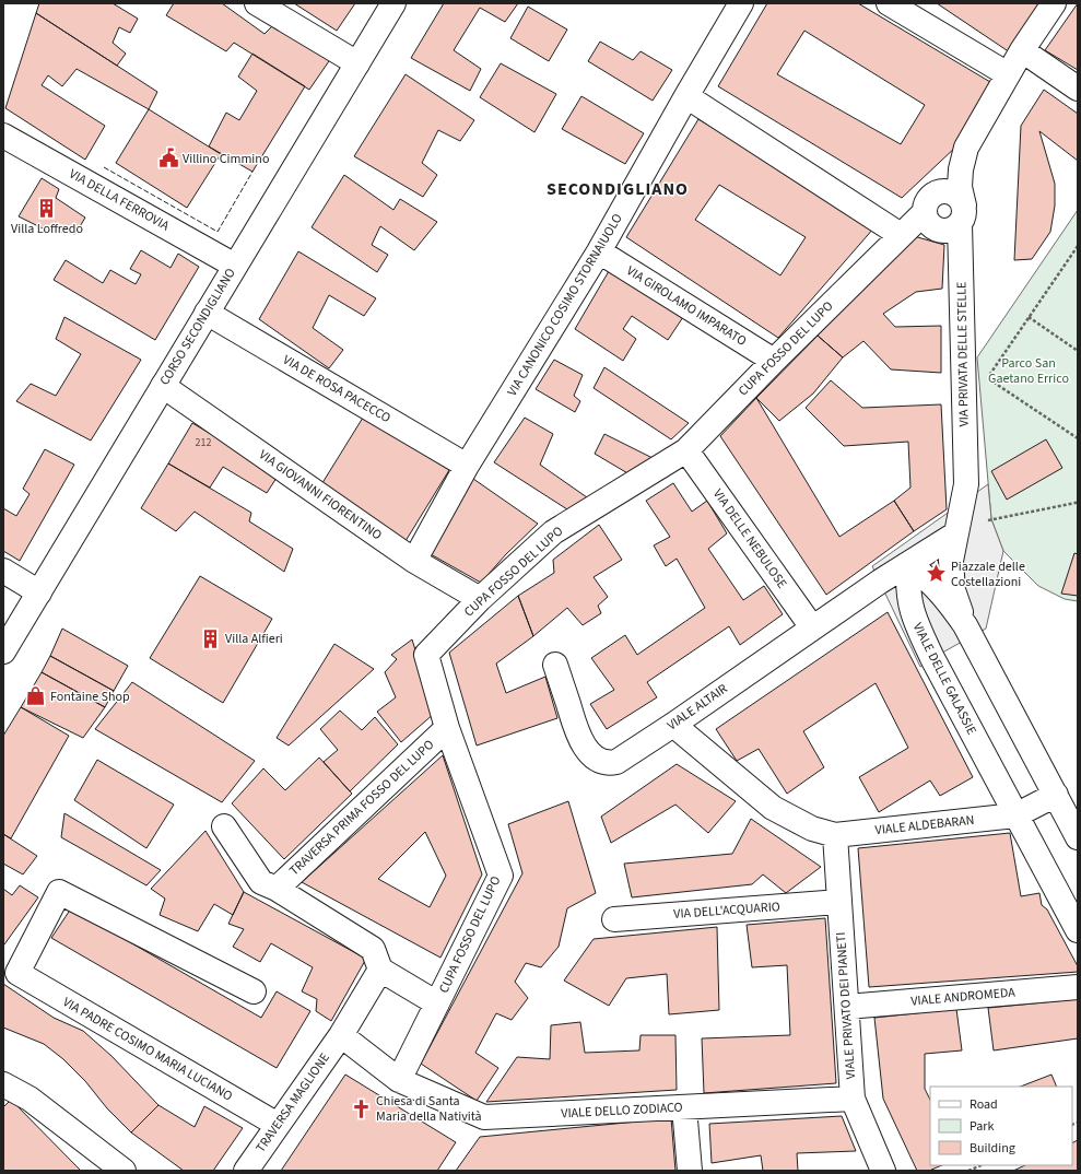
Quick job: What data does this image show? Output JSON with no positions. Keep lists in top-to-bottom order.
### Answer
{
  "streets": {
    "street": [
      "VIA DELLA FERROVIA",
      "VIA CANONICO COSIMO STORNAIUOLO",
      "VIA GIROLAMO IMPARATO",
      "CORSO SECONDIGLIANO",
      "CUPA FOSSO DEL LUPO",
      "VIA PRIVATA DELLE STELLE",
      "VIA DE ROSA PACECCO",
      "VIA GIOVANNI FIORENTINO",
      "VIA DELLE NEBULOSE",
      "VIALE DELLE GALASSIE",
      "VIALE ALTAIR",
      "TRAVERSA PRIMA FOSSO DEL LUPO",
      "VIALE ALDEBARAN",
      "VIA DELL'ACQUARIO",
      "VIALE ANDROMEDA",
      "VIALE PRIVATO DEI PIANETI",
      "VIA PADRE COSIMO MARIA LUCIANO",
      "TRAVERSA MAGLIONE",
      "VIALE DELLO ZODIACO"
    ]
  },
  "crossings": [
    ["VIA DELLA FERROVIA", "CORSO SECONDIGLIANO"],
    ["VIA CANONICO COSIMO STORNAIUOLO", "VIA GIROLAMO IMPARATO"],
    ["VIA CANONICO COSIMO STORNAIUOLO", "VIA DE ROSA PACECCO"],
    ["VIA CANONICO COSIMO STORNAIUOLO", "VIA GIOVANNI FIORENTINO"],
    ["VIA GIROLAMO IMPARATO", "CUPA FOSSO DEL LUPO"],
    ["CORSO SECONDIGLIANO", "VIA DE ROSA PACECCO"],
    ["CORSO SECONDIGLIANO", "VIA GIOVANNI FIORENTINO"],
    ["CUPA FOSSO DEL LUPO", "VIA PRIVATA DELLE STELLE"],
    ["CUPA FOSSO DEL LUPO", "VIA GIOVANNI FIORENTINO"],
    ["CUPA FOSSO DEL LUPO", "VIA DELLE NEBULOSE"],
    ["CUPA FOSSO DEL LUPO", "TRAVERSA PRIMA FOSSO DEL LUPO"],
    ["CUPA FOSSO DEL LUPO", "VIALE DELLO ZODIACO"],
    ["VIA DELLE NEBULOSE", "VIALE ALTAIR"],
    ["VIALE DELLE GALASSIE", "VIALE ALTAIR"],
    ["VIALE DELLE GALASSIE", "VIALE ALDEBARAN"],
    ["VIALE ALDEBARAN", "VIALE PRIVATO DEI PIANETI"],
    ["VIA DELL'ACQUARIO", "VIALE PRIVATO DEI PIANETI"],
    ["VIALE ANDROMEDA", "VIALE PRIVATO DEI PIANETI"],
    ["VIALE PRIVATO DEI PIANETI", "VIALE DELLO ZODIACO"],
    ["VIA PADRE COSIMO MARIA LUCIANO", "TRAVERSA MAGLIONE"],
    ["TRAVERSA MAGLIONE", "VIALE DELLO ZODIACO"]
  ],
  "districts": ["SECONDIGLIANO"],
  "parks": ["Parco San Gaetano Errico"],
  "places": {
    "public building": ["Villino Cimmino"],
    "building": ["Villa Loffredo", "Villa Alfieri"],
    "place": ["Piazzale delle Costellazioni"],
    "shop": ["Fontaine Shop"],
    "church": ["Chiesa di Santa Maria della Natività"]
  },
  "house_numbers": ["212"],
  "legend": ["Road", "Park", "Building"]
}
